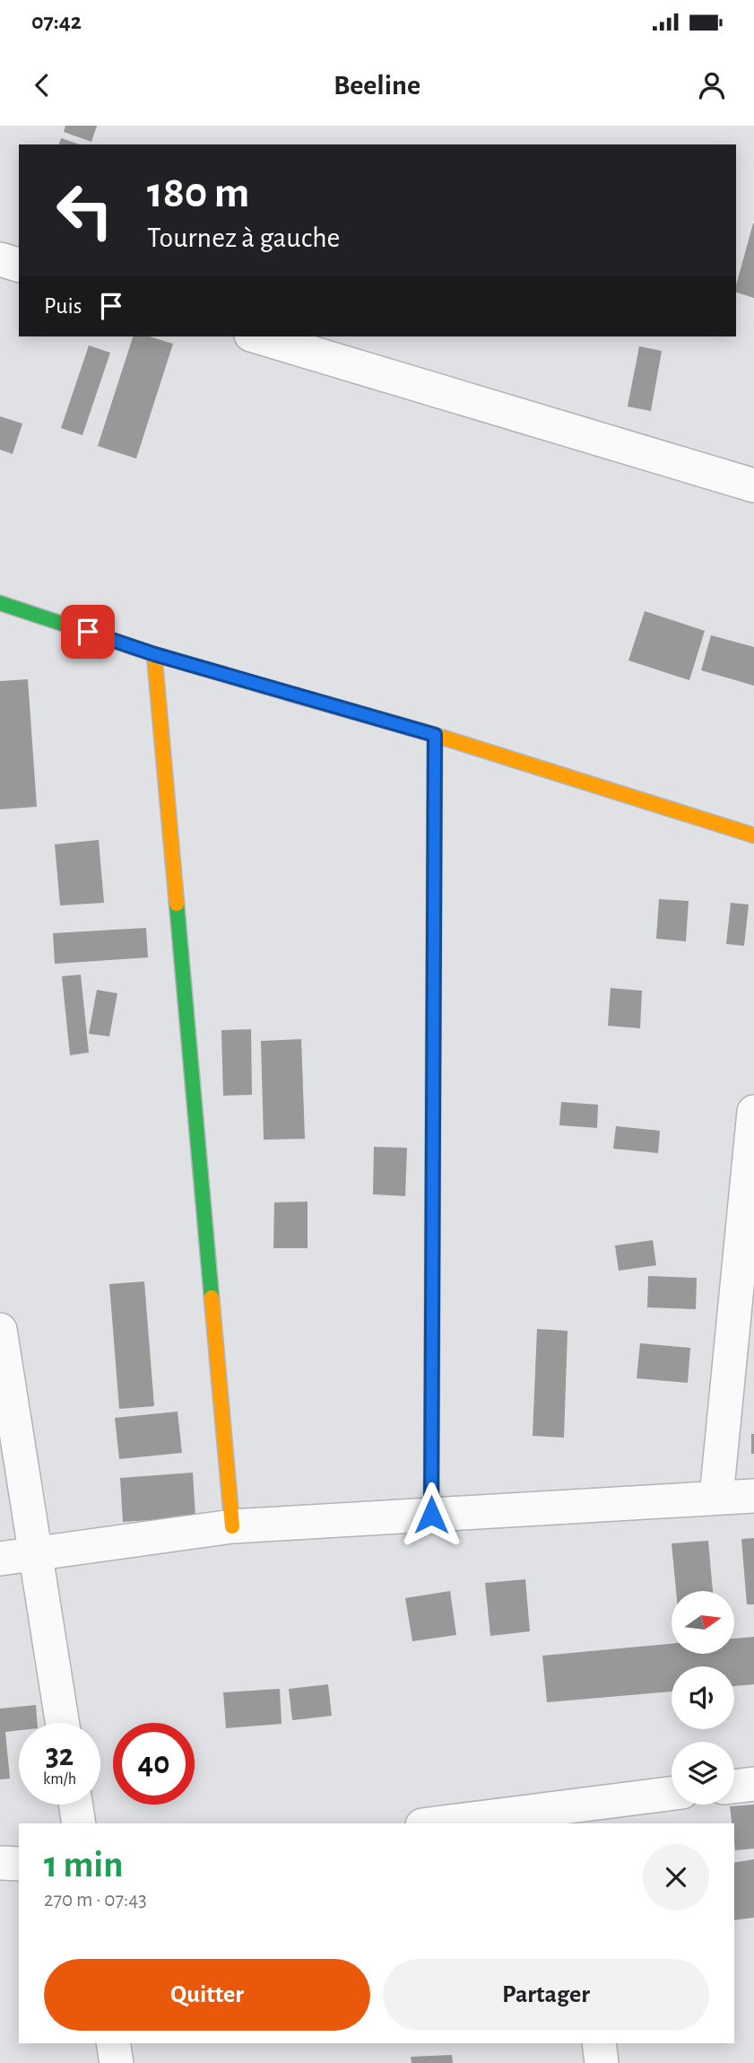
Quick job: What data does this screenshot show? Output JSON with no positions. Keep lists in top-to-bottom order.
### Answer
{
  "north": "right",
  "page": {
    "status": "07:42",
    "header": "Beeline",
    "turn": ["180 m", "Tournez à gauche"],
    "then": "Puis",
    "speed": "32 km/h",
    "limit": "40",
    "heading": ["1 min", "270 m · 07:43"],
    "buttons": ["Quitter", "Partager"]
  }
}
